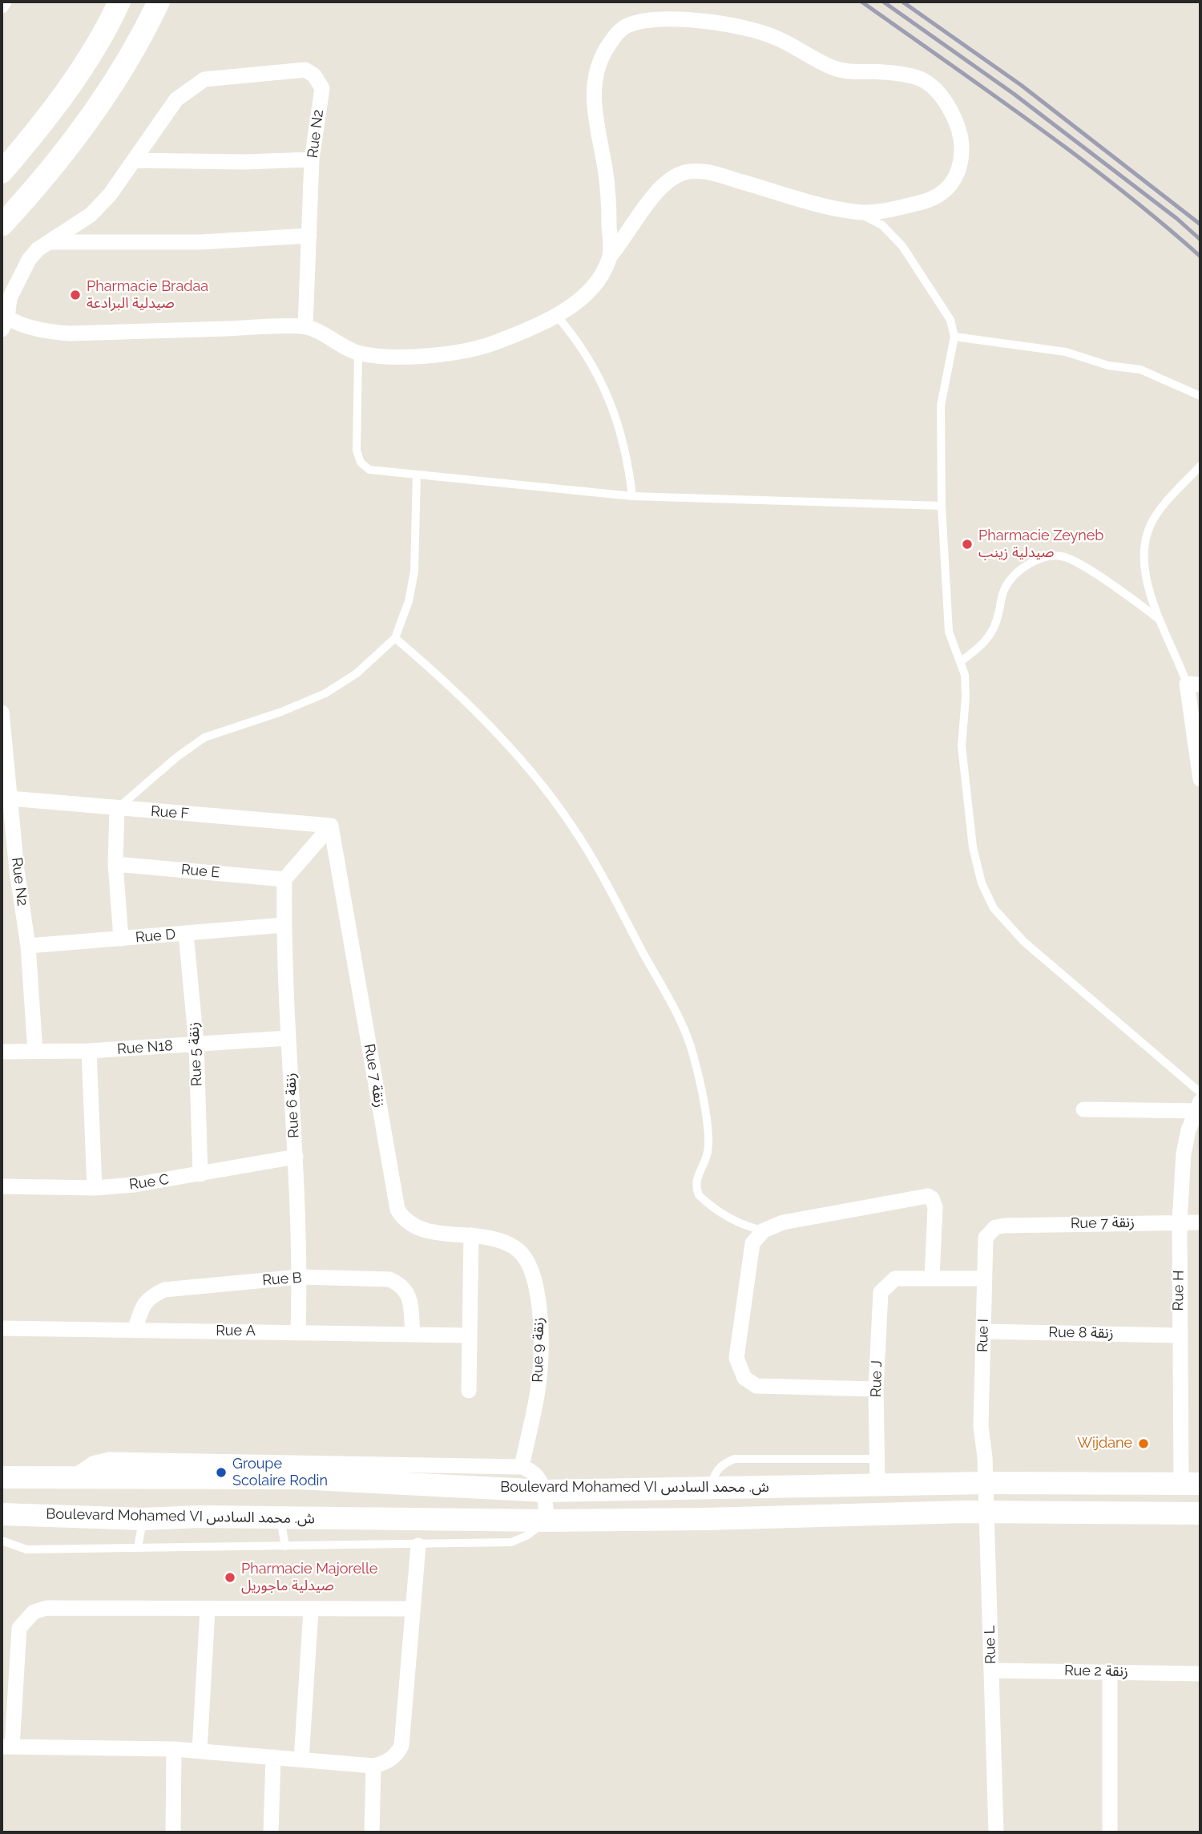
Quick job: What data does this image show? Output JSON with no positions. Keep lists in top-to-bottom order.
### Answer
{
  "streets": {
    "main road": ["Boulevard Mohamed VI ش. محمد السادس"],
    "street": [
      "Rue N2",
      "Rue F",
      "Rue E",
      "Rue D",
      "Rue N18",
      "Rue 5 زنقة",
      "Rue 7 زنقة",
      "Rue 6 زنقة",
      "Rue C",
      "Rue B",
      "Rue H",
      "Rue A",
      "Rue 8 زنقة",
      "Rue I",
      "Rue 9 زنقة",
      "Rue J",
      "Rue L",
      "Rue 2 زنقة"
    ]
  },
  "crossings": [
    ["Rue N2", "Rue F"],
    ["Rue N2", "Rue D"],
    ["Rue N2", "Rue N18"],
    ["Rue F", "Rue 7 زنقة"],
    ["Rue E", "Rue 6 زنقة"],
    ["Rue D", "Rue 5 زنقة"],
    ["Rue D", "Rue 6 زنقة"],
    ["Rue N18", "Rue 5 زنقة"],
    ["Rue N18", "Rue 6 زنقة"],
    ["Rue 5 زنقة", "Rue C"],
    ["Rue 7 زنقة", "Rue H"],
    ["Rue 7 زنقة", "Rue I"],
    ["Rue 7 زنقة", "Rue 9 زنقة"],
    ["Rue 6 زنقة", "Rue C"],
    ["Rue 6 زنقة", "Rue B"],
    ["Rue 6 زنقة", "Rue A"],
    ["Rue B", "Rue A"],
    ["Rue H", "Rue 8 زنقة"],
    ["Rue H", "Boulevard Mohamed VI ش. محمد السادس"],
    ["Rue 8 زنقة", "Rue I"],
    ["Rue I", "Rue L"],
    ["Rue J", "Boulevard Mohamed VI ش. محمد السادس"],
    ["Boulevard Mohamed VI ش. محمد السادس", "Rue L"],
    ["Rue L", "Rue 2 زنقة"]
  ],
  "places": [
    "Pharmacie Bradaa صيدلية البرادعة",
    "Pharmacie Zeyneb صيدلية زينب",
    "Wijdane",
    "Groupe Scolaire Rodin",
    "Pharmacie Majorelle صيدلية ماجوريل"
  ]
}
